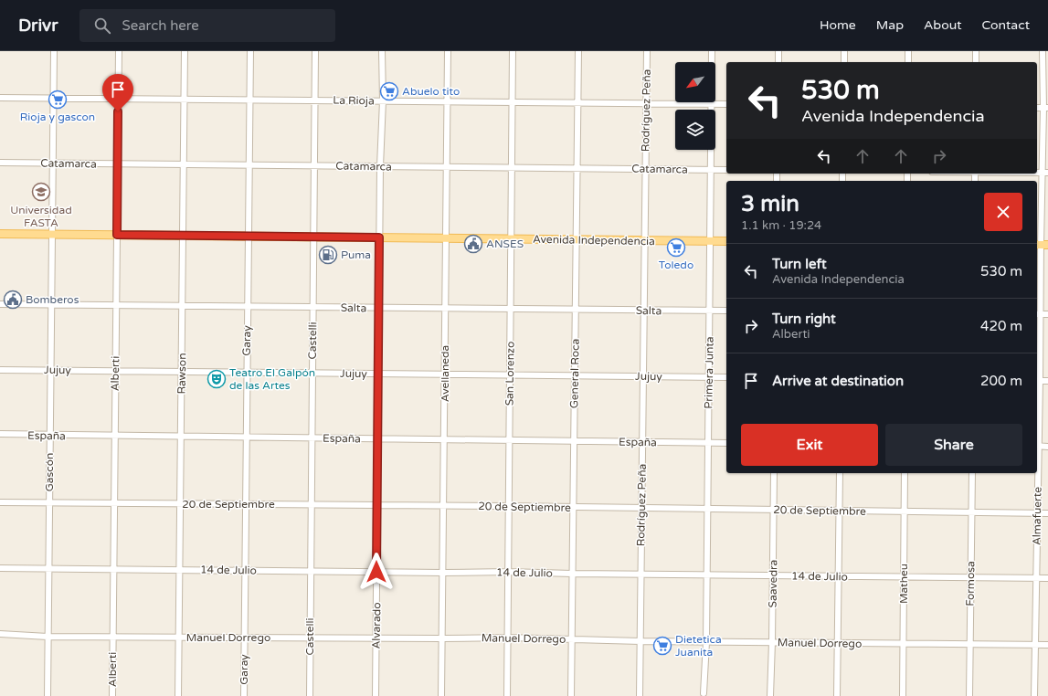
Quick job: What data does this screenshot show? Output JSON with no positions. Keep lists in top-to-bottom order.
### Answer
{
  "streets": {
    "main road": ["Avenida Independencia"],
    "street": [
      "La Rioja",
      "Rodríguez Peña",
      "Catamarca",
      "Salta",
      "Garay",
      "Castelli",
      "Jujuy",
      "Primera Junta",
      "Alberti",
      "Rawson",
      "Avellaneda",
      "San Lorenzo",
      "General Roca",
      "España",
      "Gascón",
      "20 de Septiembre",
      "Almafuerte",
      "14 de Julio",
      "Saavedra",
      "Matheu",
      "Formosa",
      "Alvarado",
      "Manuel Dorrego"
    ]
  },
  "crossings": [
    ["La Rioja", "Rodríguez Peña"],
    ["La Rioja", "Garay"],
    ["La Rioja", "Castelli"],
    ["La Rioja", "Primera Junta"],
    ["La Rioja", "Alberti"],
    ["La Rioja", "Rawson"],
    ["La Rioja", "Avellaneda"],
    ["La Rioja", "San Lorenzo"],
    ["La Rioja", "General Roca"],
    ["La Rioja", "Gascón"],
    ["La Rioja", "Alvarado"],
    ["Rodríguez Peña", "Catamarca"],
    ["Rodríguez Peña", "Avenida Independencia"],
    ["Rodríguez Peña", "Salta"],
    ["Rodríguez Peña", "Jujuy"],
    ["Rodríguez Peña", "España"],
    ["Rodríguez Peña", "20 de Septiembre"],
    ["Rodríguez Peña", "14 de Julio"],
    ["Rodríguez Peña", "Manuel Dorrego"],
    ["Catamarca", "Garay"],
    ["Catamarca", "Castelli"],
    ["Catamarca", "Primera Junta"],
    ["Catamarca", "Alberti"],
    ["Catamarca", "Rawson"],
    ["Catamarca", "Avellaneda"],
    ["Catamarca", "San Lorenzo"],
    ["Catamarca", "General Roca"],
    ["Catamarca", "Gascón"],
    ["Catamarca", "Alvarado"],
    ["Avenida Independencia", "Garay"],
    ["Avenida Independencia", "Castelli"],
    ["Avenida Independencia", "Primera Junta"],
    ["Avenida Independencia", "Alberti"],
    ["Avenida Independencia", "Rawson"],
    ["Avenida Independencia", "Avellaneda"],
    ["Avenida Independencia", "San Lorenzo"],
    ["Avenida Independencia", "General Roca"],
    ["Avenida Independencia", "Gascón"],
    ["Avenida Independencia", "Alvarado"],
    ["Salta", "Garay"],
    ["Salta", "Castelli"],
    ["Salta", "Primera Junta"],
    ["Salta", "Alberti"],
    ["Salta", "Rawson"],
    ["Salta", "Avellaneda"],
    ["Salta", "San Lorenzo"],
    ["Salta", "General Roca"],
    ["Salta", "Gascón"],
    ["Salta", "Alvarado"],
    ["Garay", "Jujuy"],
    ["Garay", "España"],
    ["Garay", "20 de Septiembre"],
    ["Garay", "14 de Julio"],
    ["Garay", "Manuel Dorrego"],
    ["Castelli", "Jujuy"],
    ["Castelli", "España"],
    ["Castelli", "20 de Septiembre"],
    ["Castelli", "14 de Julio"],
    ["Castelli", "Manuel Dorrego"],
    ["Jujuy", "Primera Junta"],
    ["Jujuy", "Alberti"],
    ["Jujuy", "Rawson"],
    ["Jujuy", "Avellaneda"],
    ["Jujuy", "San Lorenzo"],
    ["Jujuy", "General Roca"],
    ["Jujuy", "Gascón"],
    ["Jujuy", "Alvarado"],
    ["Primera Junta", "España"],
    ["Primera Junta", "20 de Septiembre"],
    ["Primera Junta", "14 de Julio"],
    ["Primera Junta", "Manuel Dorrego"],
    ["Alberti", "España"],
    ["Alberti", "20 de Septiembre"],
    ["Alberti", "14 de Julio"],
    ["Alberti", "Manuel Dorrego"],
    ["Rawson", "España"],
    ["Rawson", "20 de Septiembre"],
    ["Rawson", "14 de Julio"],
    ["Rawson", "Manuel Dorrego"],
    ["Avellaneda", "España"],
    ["Avellaneda", "20 de Septiembre"],
    ["Avellaneda", "14 de Julio"],
    ["Avellaneda", "Manuel Dorrego"],
    ["San Lorenzo", "España"],
    ["San Lorenzo", "20 de Septiembre"],
    ["San Lorenzo", "14 de Julio"],
    ["San Lorenzo", "Manuel Dorrego"],
    ["General Roca", "España"],
    ["General Roca", "20 de Septiembre"],
    ["General Roca", "14 de Julio"],
    ["General Roca", "Manuel Dorrego"],
    ["España", "Gascón"],
    ["España", "Alvarado"],
    ["Gascón", "20 de Septiembre"],
    ["Gascón", "14 de Julio"],
    ["Gascón", "Manuel Dorrego"],
    ["20 de Septiembre", "Almafuerte"],
    ["20 de Septiembre", "Saavedra"],
    ["20 de Septiembre", "Matheu"],
    ["20 de Septiembre", "Formosa"],
    ["20 de Septiembre", "Alvarado"],
    ["Almafuerte", "14 de Julio"],
    ["Almafuerte", "Manuel Dorrego"],
    ["14 de Julio", "Saavedra"],
    ["14 de Julio", "Matheu"],
    ["14 de Julio", "Formosa"],
    ["14 de Julio", "Alvarado"],
    ["Saavedra", "Manuel Dorrego"],
    ["Matheu", "Manuel Dorrego"],
    ["Formosa", "Manuel Dorrego"],
    ["Alvarado", "Manuel Dorrego"]
  ],
  "places": {
    "supermarket": [
      "Abuelo tito",
      "Rioja y gascon",
      "Toledo",
      "Dietetica Juanita"
    ],
    "school or university": ["Universidad FASTA"],
    "public building": ["ANSES", "Bomberos"],
    "fuel station": ["Puma"],
    "theatre": ["Teatro El Galpón de las Artes"]
  },
  "north": "bottom left",
  "page": {
    "header": "Drivr",
    "search": "Search here",
    "nav": [
      "Home",
      "Map",
      "About",
      "Contact"
    ],
    "turn": ["530 m", "Avenida Independencia"],
    "heading": ["3 min", "1.1 km · 19:24"],
    "list": [
      {
        "name": "Turn left",
        "note": "Avenida Independencia",
        "value": "530 m"
      },
      {
        "name": "Turn right",
        "note": "Alberti",
        "value": "420 m"
      },
      {
        "name": "Arrive at destination",
        "value": "200 m"
      }
    ],
    "buttons": ["Exit", "Share"]
  }
}
